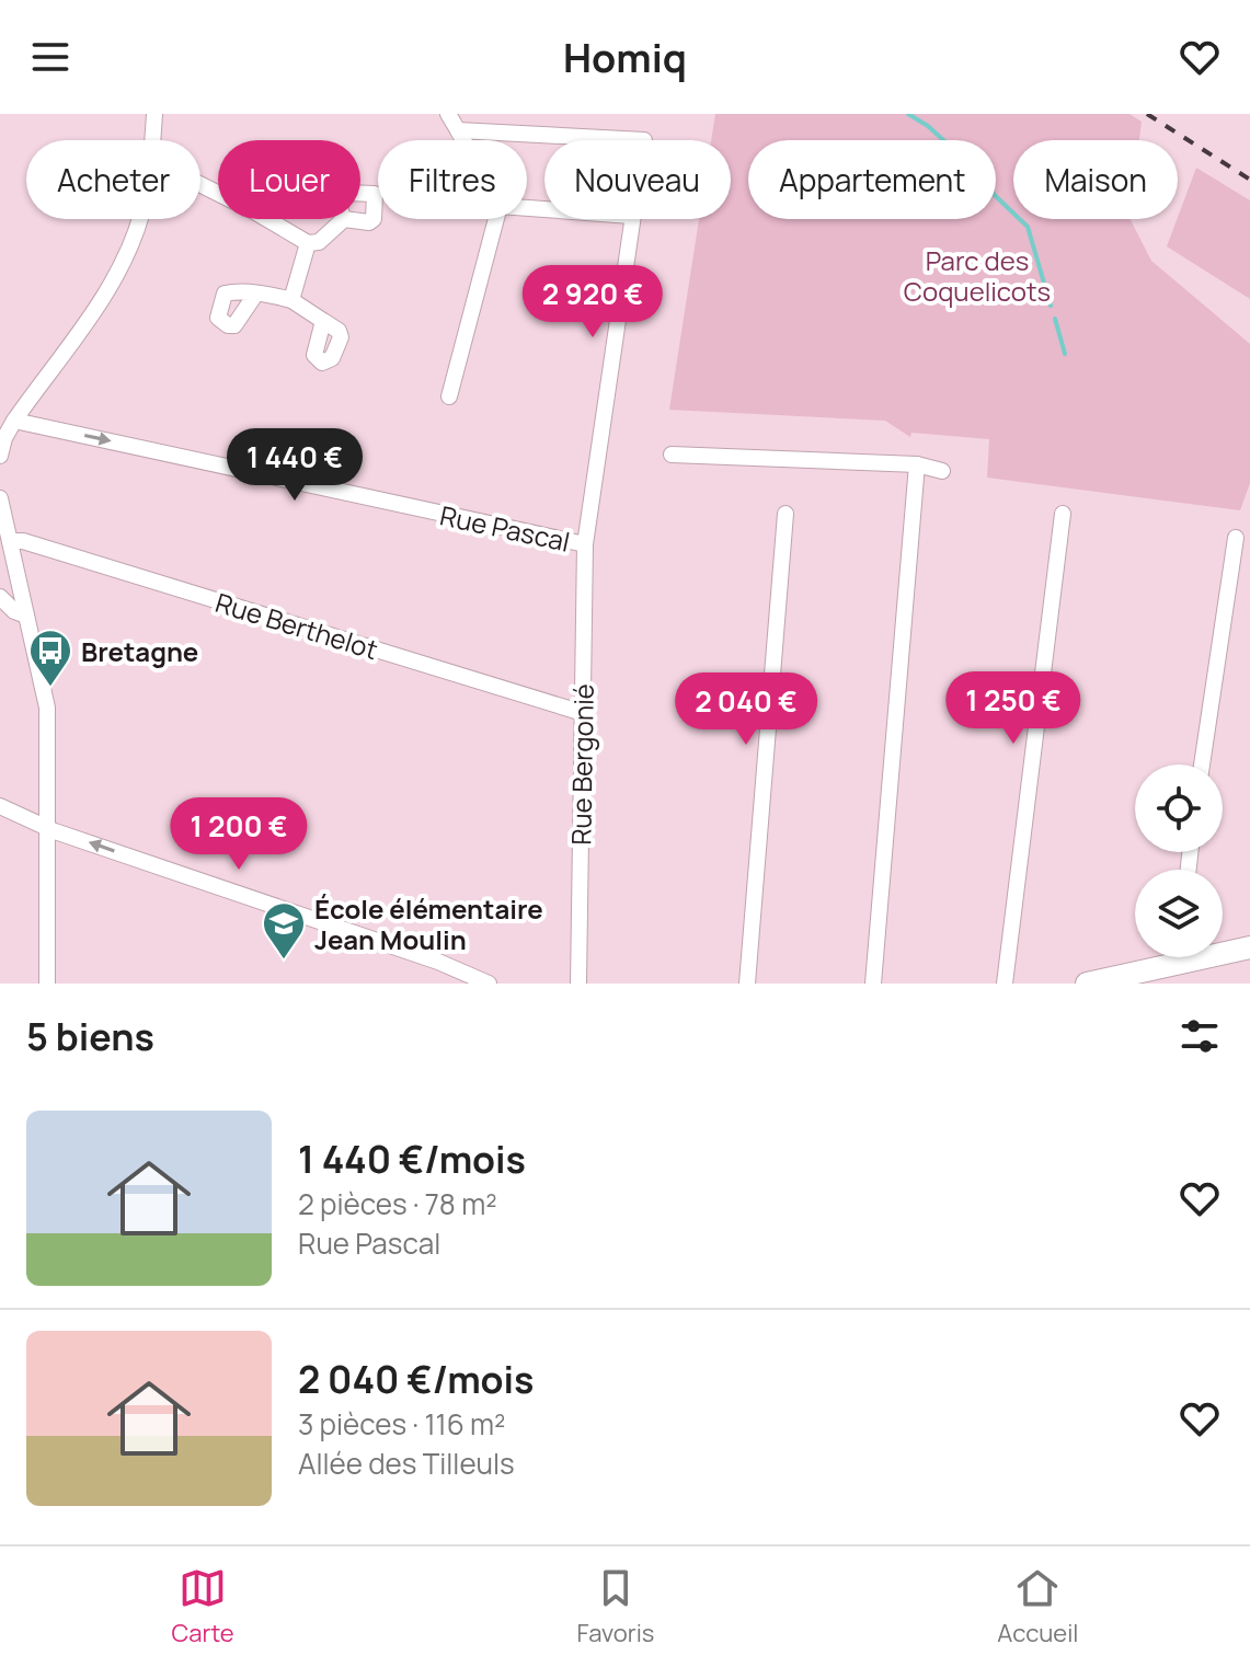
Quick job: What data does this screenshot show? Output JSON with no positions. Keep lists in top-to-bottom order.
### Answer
{
  "streets": {
    "street": ["Rue Pascal", "Rue Berthelot", "Rue Bergonié"]
  },
  "crossings": [
    ["Rue Pascal", "Rue Bergonié"],
    ["Rue Berthelot", "Rue Bergonié"]
  ],
  "one_way": ["Rue Pascal"],
  "parks": ["Parc des Coquelicots"],
  "places": {
    "bus stop": ["Bretagne"],
    "school or university": ["École élémentaire Jean Moulin"]
  },
  "page": {
    "header": "Homiq",
    "chip": [
      "Acheter",
      "Louer",
      "Filtres",
      "Nouveau",
      "Appartement",
      "Maison"
    ],
    "price": [
      "2 920 €",
      "1 440 €",
      "1 250 €",
      "2 040 €",
      "1 200 €"
    ],
    "heading": "5 biens",
    "list": [
      {
        "name": "1 440 €/mois",
        "note": "2 pièces · 78 m² · Rue Pascal"
      },
      {
        "name": "2 040 €/mois",
        "note": "3 pièces · 116 m² · Allée des Tilleuls"
      }
    ],
    "tabs": ["Carte", "Favoris", "Accueil"]
  }
}
